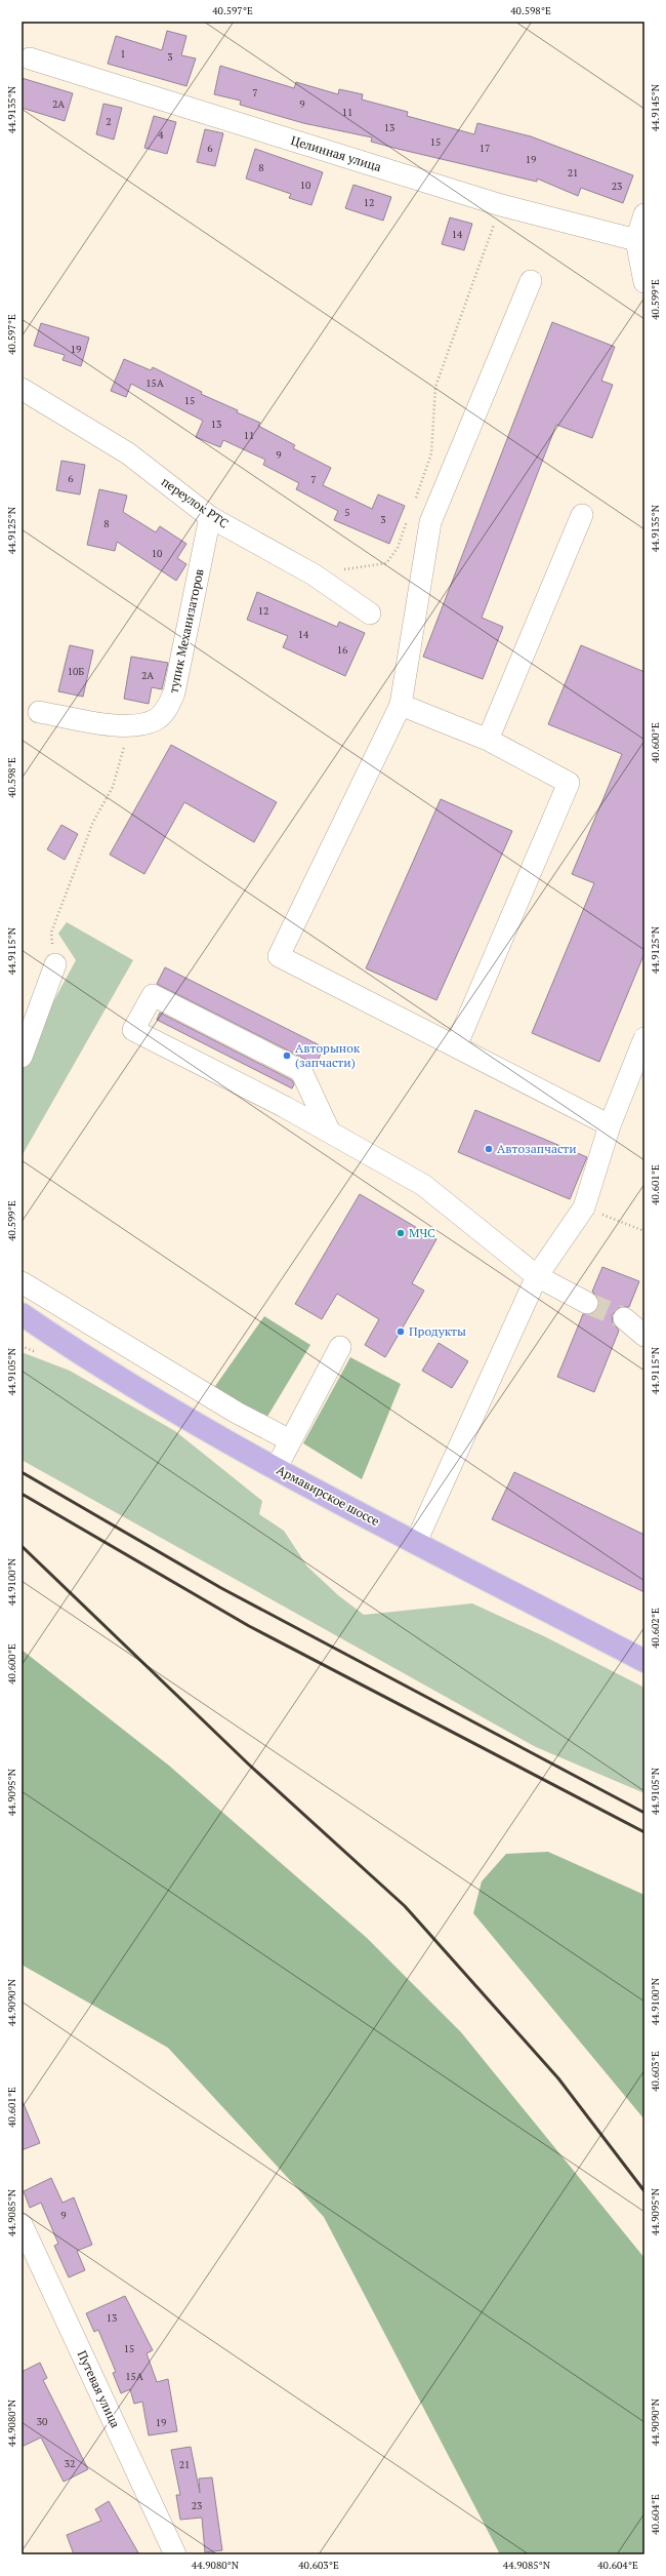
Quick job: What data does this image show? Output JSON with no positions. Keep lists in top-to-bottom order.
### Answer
{
  "streets": {
    "main road": ["Армавирское шоссе"],
    "street": [
      "Целинная улица",
      "переулок РТС",
      "тупик Механизаторов",
      "Путевая улица"
    ]
  },
  "crossings": [
    ["переулок РТС", "тупик Механизаторов"]
  ],
  "places": [
    "Авторынок (запчасти)",
    "Автозапчасти",
    "МЧС",
    "Продукты"
  ],
  "house_numbers": [
    "1",
    "3",
    "7",
    "2А",
    "9",
    "11",
    "2",
    "13",
    "4",
    "15",
    "6",
    "17",
    "19",
    "8",
    "21",
    "10",
    "23",
    "12",
    "14",
    "19",
    "15А",
    "15",
    "13",
    "11",
    "9",
    "6",
    "7",
    "5",
    "3",
    "8",
    "10",
    "12",
    "14",
    "16",
    "10Б",
    "2А",
    "9",
    "13",
    "15",
    "15А",
    "30",
    "19",
    "32",
    "21",
    "23"
  ],
  "coordinates": [
    "40.597°E",
    "40.598°E",
    "44.9145°N",
    "44.9135°N",
    "40.599°E",
    "44.9125°N",
    "40.600°E",
    "44.9115°N",
    "40.601°E",
    "44.9105°N",
    "44.9100°N",
    "40.602°E",
    "44.9095°N",
    "44.9090°N",
    "40.603°E",
    "44.9085°N",
    "44.9080°N",
    "40.604°E"
  ]
}
